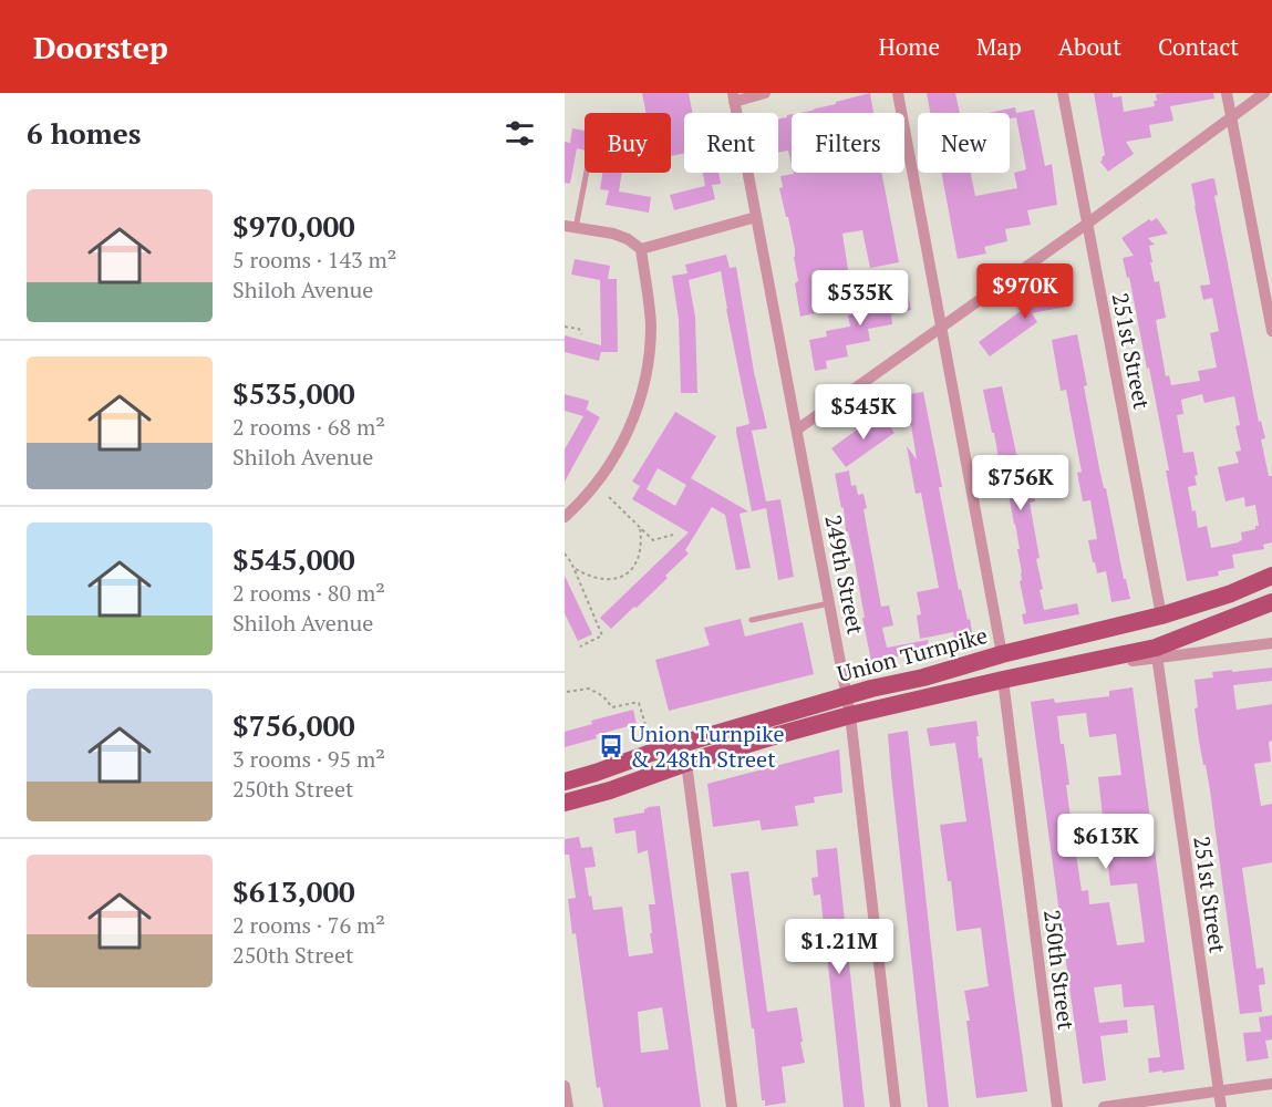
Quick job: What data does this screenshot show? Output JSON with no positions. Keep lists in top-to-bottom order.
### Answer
{
  "streets": {
    "main road": ["Union Turnpike"],
    "street": ["251st Street", "249th Street", "250th Street"]
  },
  "crossings": [
    ["251st Street", "Union Turnpike"],
    ["249th Street", "Union Turnpike"],
    ["Union Turnpike", "250th Street"]
  ],
  "places": {
    "bus stop": ["Union Turnpike & 248th Street"]
  },
  "page": {
    "header": "Doorstep",
    "nav": [
      "Home",
      "Map",
      "About",
      "Contact"
    ],
    "heading": "6 homes",
    "chip": [
      "Buy",
      "Rent",
      "Filters",
      "New"
    ],
    "list": [
      {
        "name": "$970,000",
        "note": "5 rooms · 143 m² · Shiloh Avenue"
      },
      {
        "name": "$535,000",
        "note": "2 rooms · 68 m² · Shiloh Avenue"
      },
      {
        "name": "$545,000",
        "note": "2 rooms · 80 m² · Shiloh Avenue"
      },
      {
        "name": "$756,000",
        "note": "3 rooms · 95 m² · 250th Street"
      },
      {
        "name": "$613,000",
        "note": "2 rooms · 76 m² · 250th Street"
      }
    ],
    "price": [
      "$970K",
      "$535K",
      "$545K",
      "$756K",
      "$613K",
      "$1.21M"
    ]
  }
}
